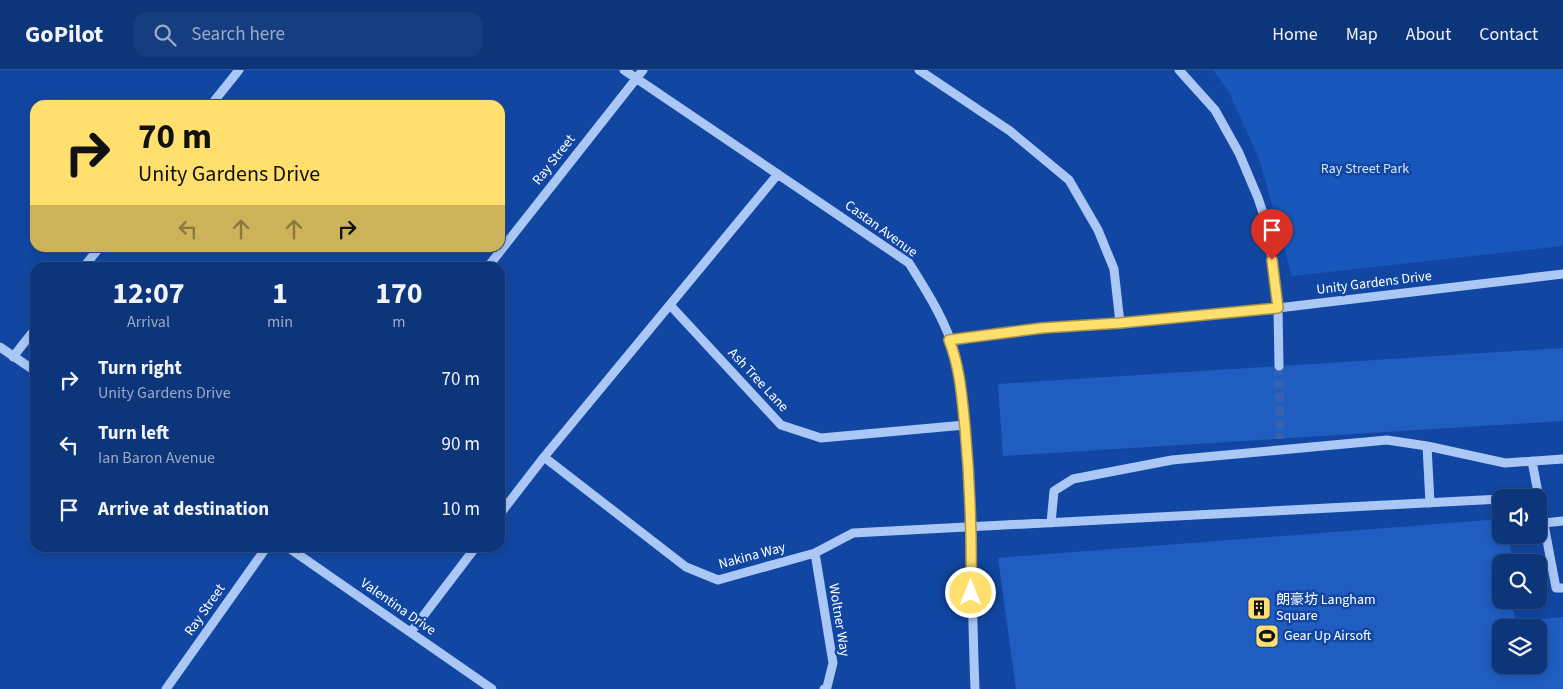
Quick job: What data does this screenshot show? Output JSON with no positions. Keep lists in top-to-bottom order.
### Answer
{
  "streets": {
    "street": [
      "Ray Street",
      "Castan Avenue",
      "Unity Gardens Drive",
      "Ash Tree Lane",
      "Nakina Way",
      "Valentina Drive",
      "Woltner Way"
    ]
  },
  "crossings": [
    ["Ray Street", "Castan Avenue"],
    ["Castan Avenue", "Unity Gardens Drive"],
    ["Castan Avenue", "Ash Tree Lane"],
    ["Castan Avenue", "Nakina Way"],
    ["Nakina Way", "Woltner Way"]
  ],
  "parks": ["Ray Street Park"],
  "places": {
    "building": ["朗豪坊 Langham Square"],
    "sports": ["Gear Up Airsoft"]
  },
  "page": {
    "header": "GoPilot",
    "search": "Search here",
    "nav": [
      "Home",
      "Map",
      "About",
      "Contact"
    ],
    "turn": ["70 m", "Unity Gardens Drive"],
    "eta": [
      "12:07",
      "Arrival",
      "1",
      "min",
      "170",
      "m"
    ],
    "list": [
      {
        "name": "Turn right",
        "note": "Unity Gardens Drive",
        "value": "70 m"
      },
      {
        "name": "Turn left",
        "note": "Ian Baron Avenue",
        "value": "90 m"
      },
      {
        "name": "Arrive at destination",
        "value": "10 m"
      }
    ]
  }
}
